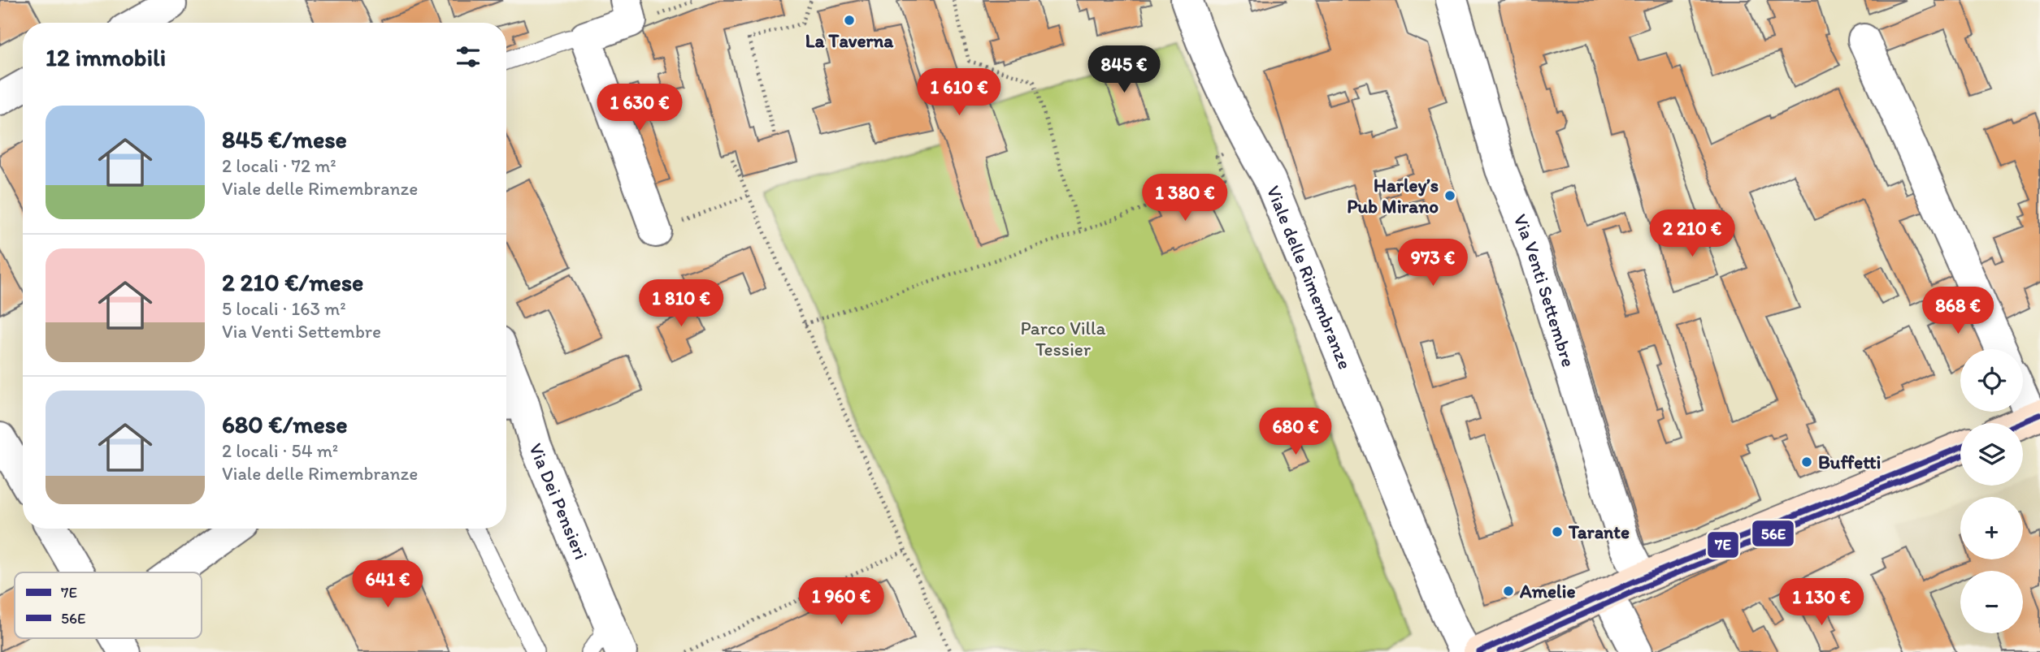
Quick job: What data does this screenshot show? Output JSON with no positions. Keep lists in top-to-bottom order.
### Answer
{
  "streets": {
    "street": ["Viale delle Rimembranze", "Via Venti Settembre", "Via Dei Pensieri"]
  },
  "parks": ["Parco Villa Tessier"],
  "places": [
    "La Taverna",
    "Harley’s Pub Mirano",
    "Buffetti",
    "Tarante",
    "Amelie"
  ],
  "lines": ["transit line 7E", "transit line 56E"],
  "legend": ["7E", "56E"],
  "page": {
    "heading": "12 immobili",
    "price": [
      "845 €",
      "1 610 €",
      "1 630 €",
      "1 380 €",
      "2 210 €",
      "973 €",
      "1 810 €",
      "868 €",
      "680 €",
      "641 €",
      "1 960 €",
      "1 130 €"
    ],
    "list": [
      {
        "name": "845 €/mese",
        "note": "2 locali · 72 m² · Viale delle Rimembranze"
      },
      {
        "name": "2 210 €/mese",
        "note": "5 locali · 163 m² · Via Venti Settembre"
      },
      {
        "name": "680 €/mese",
        "note": "2 locali · 54 m² · Viale delle Rimembranze"
      }
    ],
    "map_buttons": ["+", "−"]
  }
}
